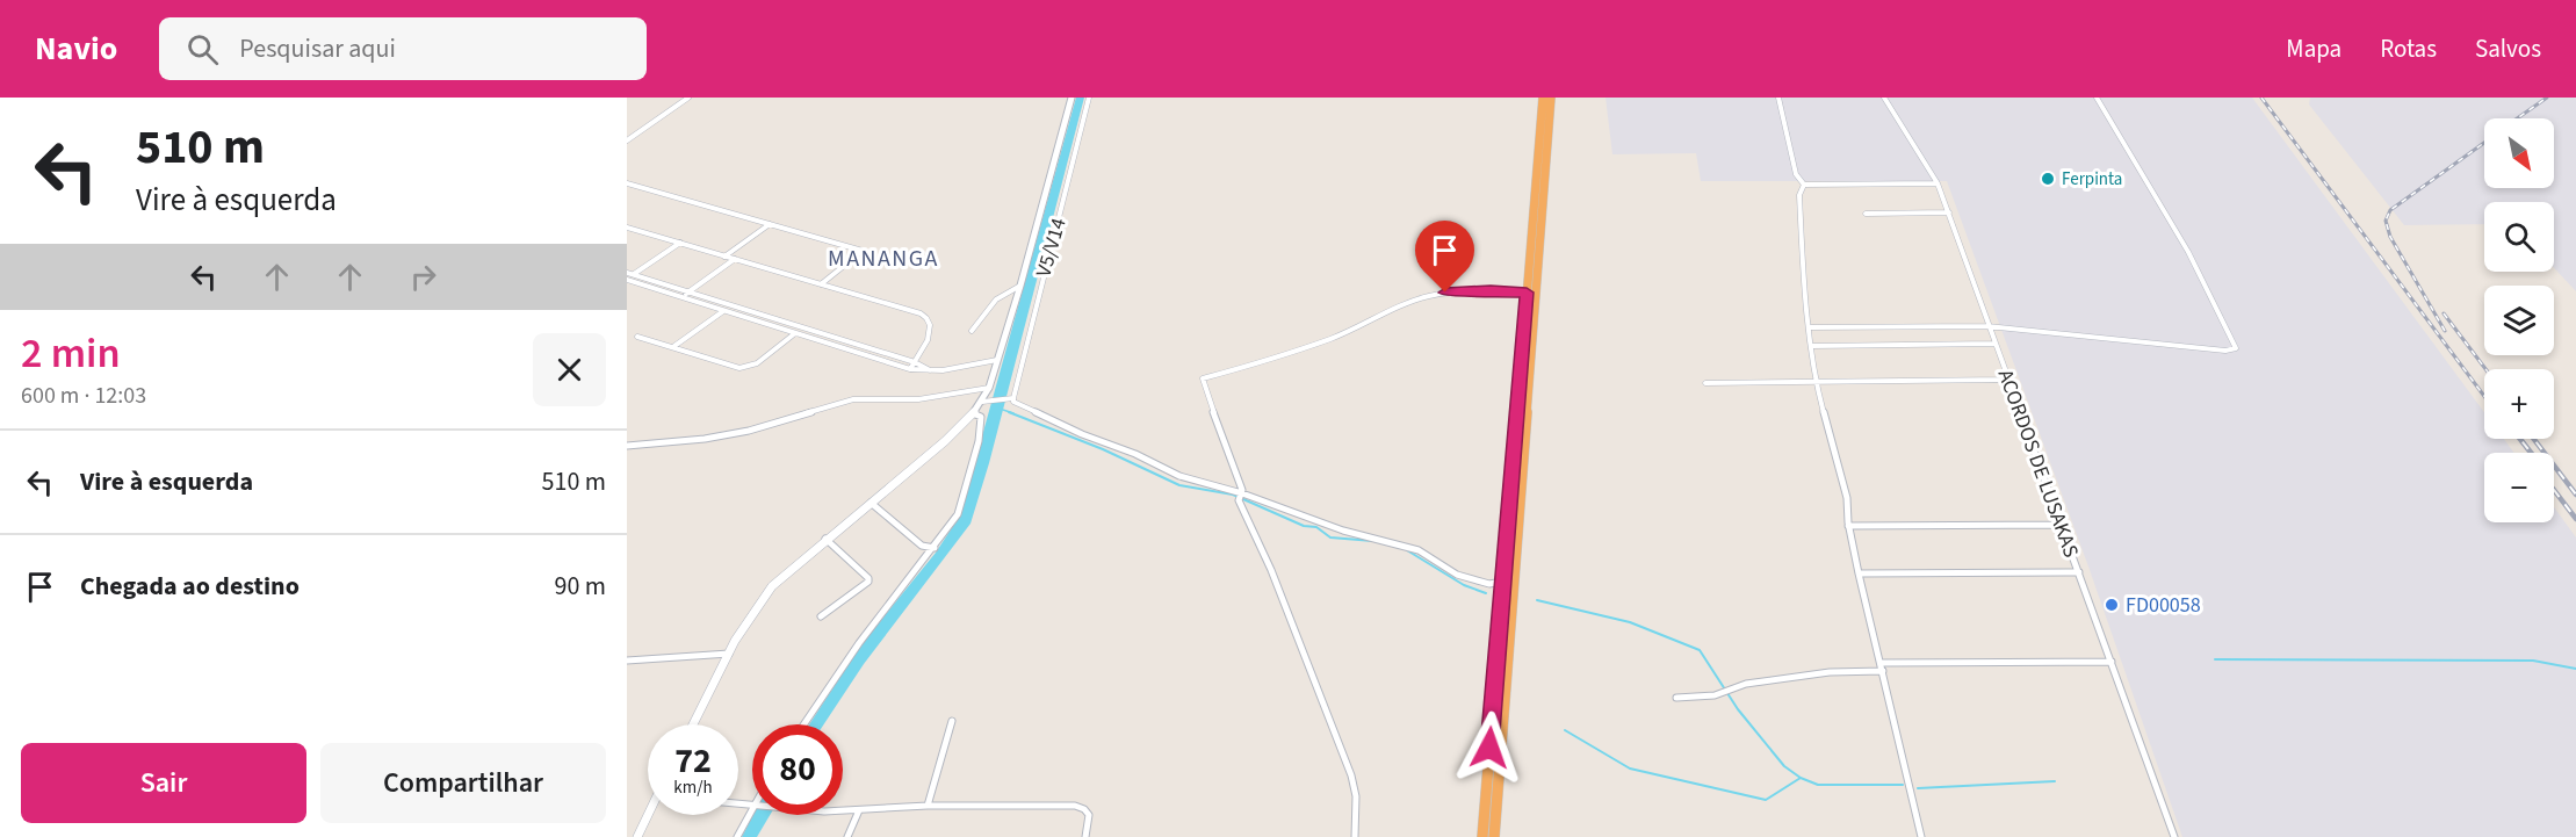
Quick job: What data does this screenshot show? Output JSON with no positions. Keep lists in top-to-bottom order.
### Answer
{
  "streets": {
    "street": ["V5/V14", "ACORDOS DE LUSAKAS"]
  },
  "districts": ["MANANGA"],
  "places": ["Ferpinta", "FD00058"],
  "north": "bottom right",
  "page": {
    "header": "Navio",
    "search": "Pesquisar aqui",
    "nav": ["Mapa", "Rotas", "Salvos"],
    "turn": ["510 m", "Vire à esquerda"],
    "map_buttons": ["+", "−"],
    "heading": ["2 min", "600 m · 12:03"],
    "list": [
      {
        "name": "Vire à esquerda",
        "value": "510 m"
      },
      {
        "name": "Chegada ao destino",
        "value": "90 m"
      }
    ],
    "speed": "72 km/h",
    "limit": "80",
    "buttons": ["Sair", "Compartilhar"]
  }
}
